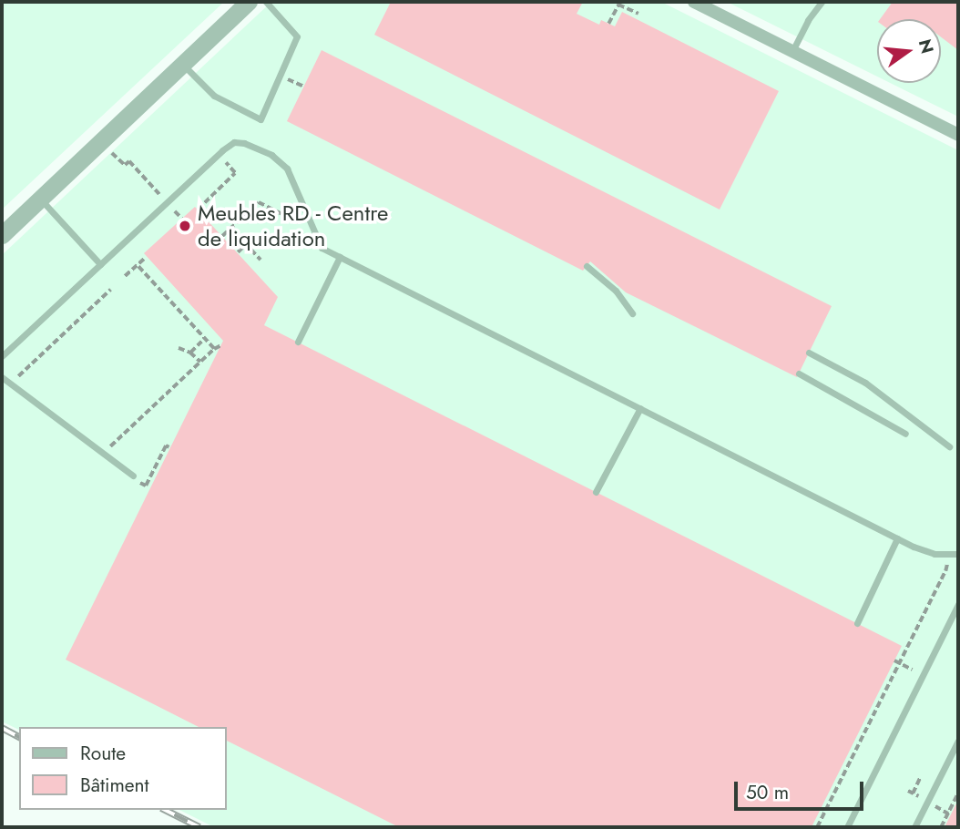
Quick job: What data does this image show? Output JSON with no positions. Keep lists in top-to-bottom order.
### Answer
{
  "places": ["Meubles RD - Centre de liquidation"],
  "legend": ["Route", "Bâtiment"],
  "scale_bar": "50 m",
  "north": "right"
}
